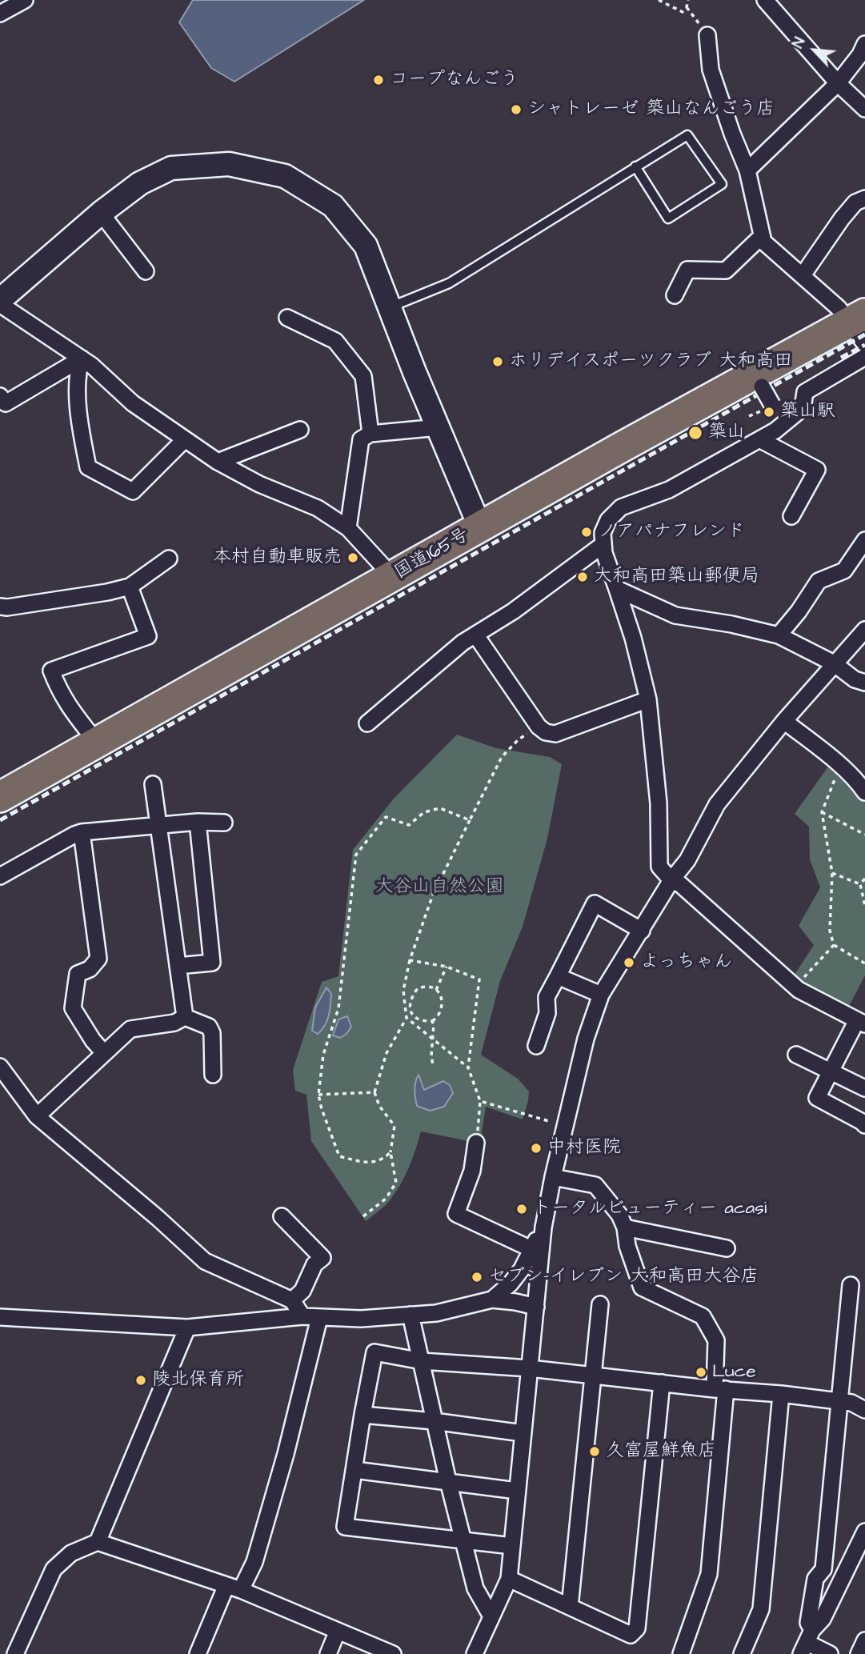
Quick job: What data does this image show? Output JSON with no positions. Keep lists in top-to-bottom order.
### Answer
{
  "streets": {
    "highway": ["国道165号"]
  },
  "parks": ["大谷山自然公園"],
  "places": [
    "コープなんごう",
    "シャトレーゼ 築山なんごう店",
    "ホリデイスポーツクラブ 大和高田",
    "築山駅",
    "築山",
    "ノアパナフレンド",
    "本村自動車販売",
    "大和高田築山郵便局",
    "よっちゃん",
    "中村医院",
    "トータルビューティー acasi",
    "セブン-イレブン 大和高田大谷店",
    "Luce",
    "陵北保育所",
    "久富屋鮮魚店"
  ],
  "north": "top left"
}
